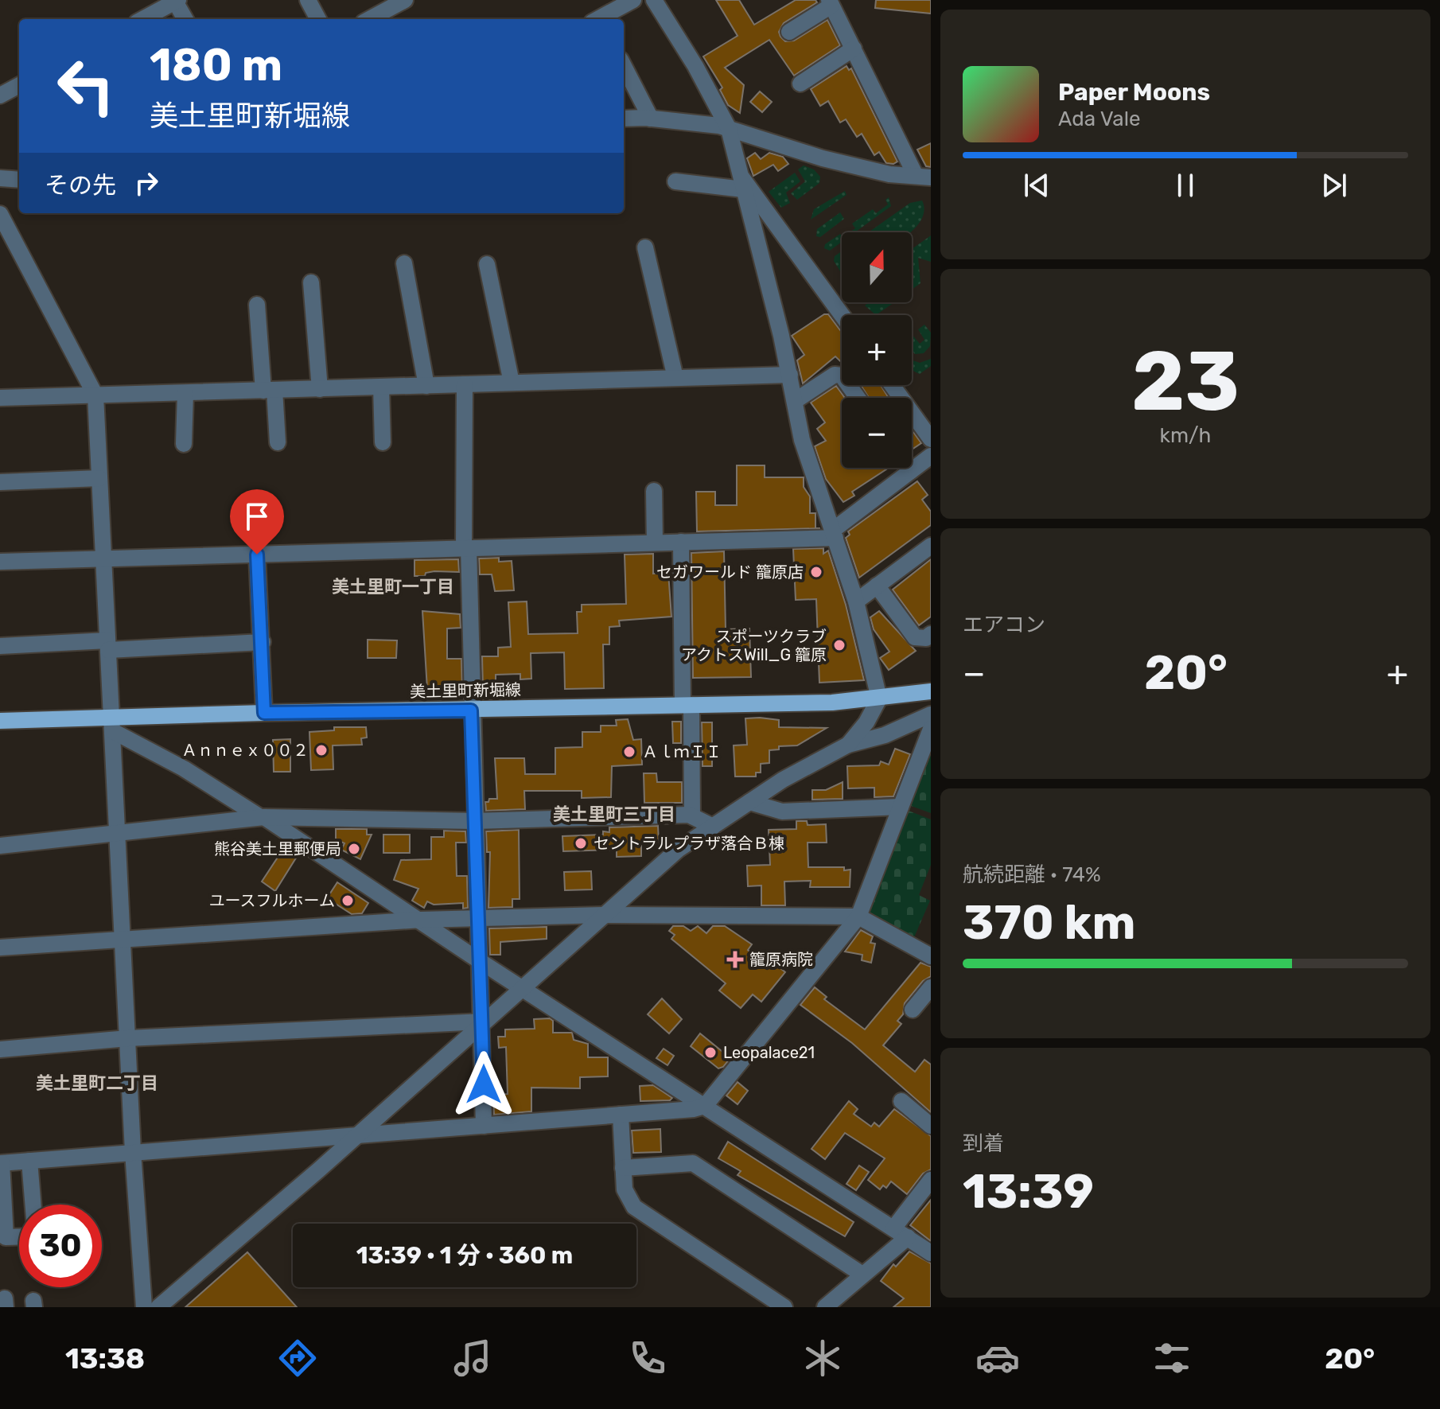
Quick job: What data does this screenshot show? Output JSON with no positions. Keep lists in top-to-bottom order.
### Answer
{
  "streets": {
    "main road": ["美土里町新堀線"]
  },
  "districts": ["美土里町一丁目", "美土里町三丁目", "美土里町二丁目"],
  "places": {
    "other": [
      "セガワールド 籠原店",
      "スポーツクラブ アクトスWill_G 籠原",
      "Ａｎｎｅｘ００２",
      "ＡｌｍＩＩ",
      "セントラルプラザ落合Ｂ棟",
      "熊谷美土里郵便局",
      "ユースフルホーム",
      "Leopalace21"
    ],
    "health": ["籠原病院"]
  },
  "north": "top",
  "page": {
    "turn": ["180 m", "美土里町新堀線"],
    "song": ["Paper Moons", "Ada Vale"],
    "then": "その先",
    "map_buttons": ["+", "−"],
    "tile": [
      ["23", "km/h"],
      "エアコン",
      ["航続距離 · 74%", "370 km"],
      ["到着", "13:39"]
    ],
    "heat": ["−", "20°", "+"],
    "limit": "30",
    "trip": "13:39 · 1 分 · 360 m",
    "tabs": ["13:38", "20°"]
  }
}
